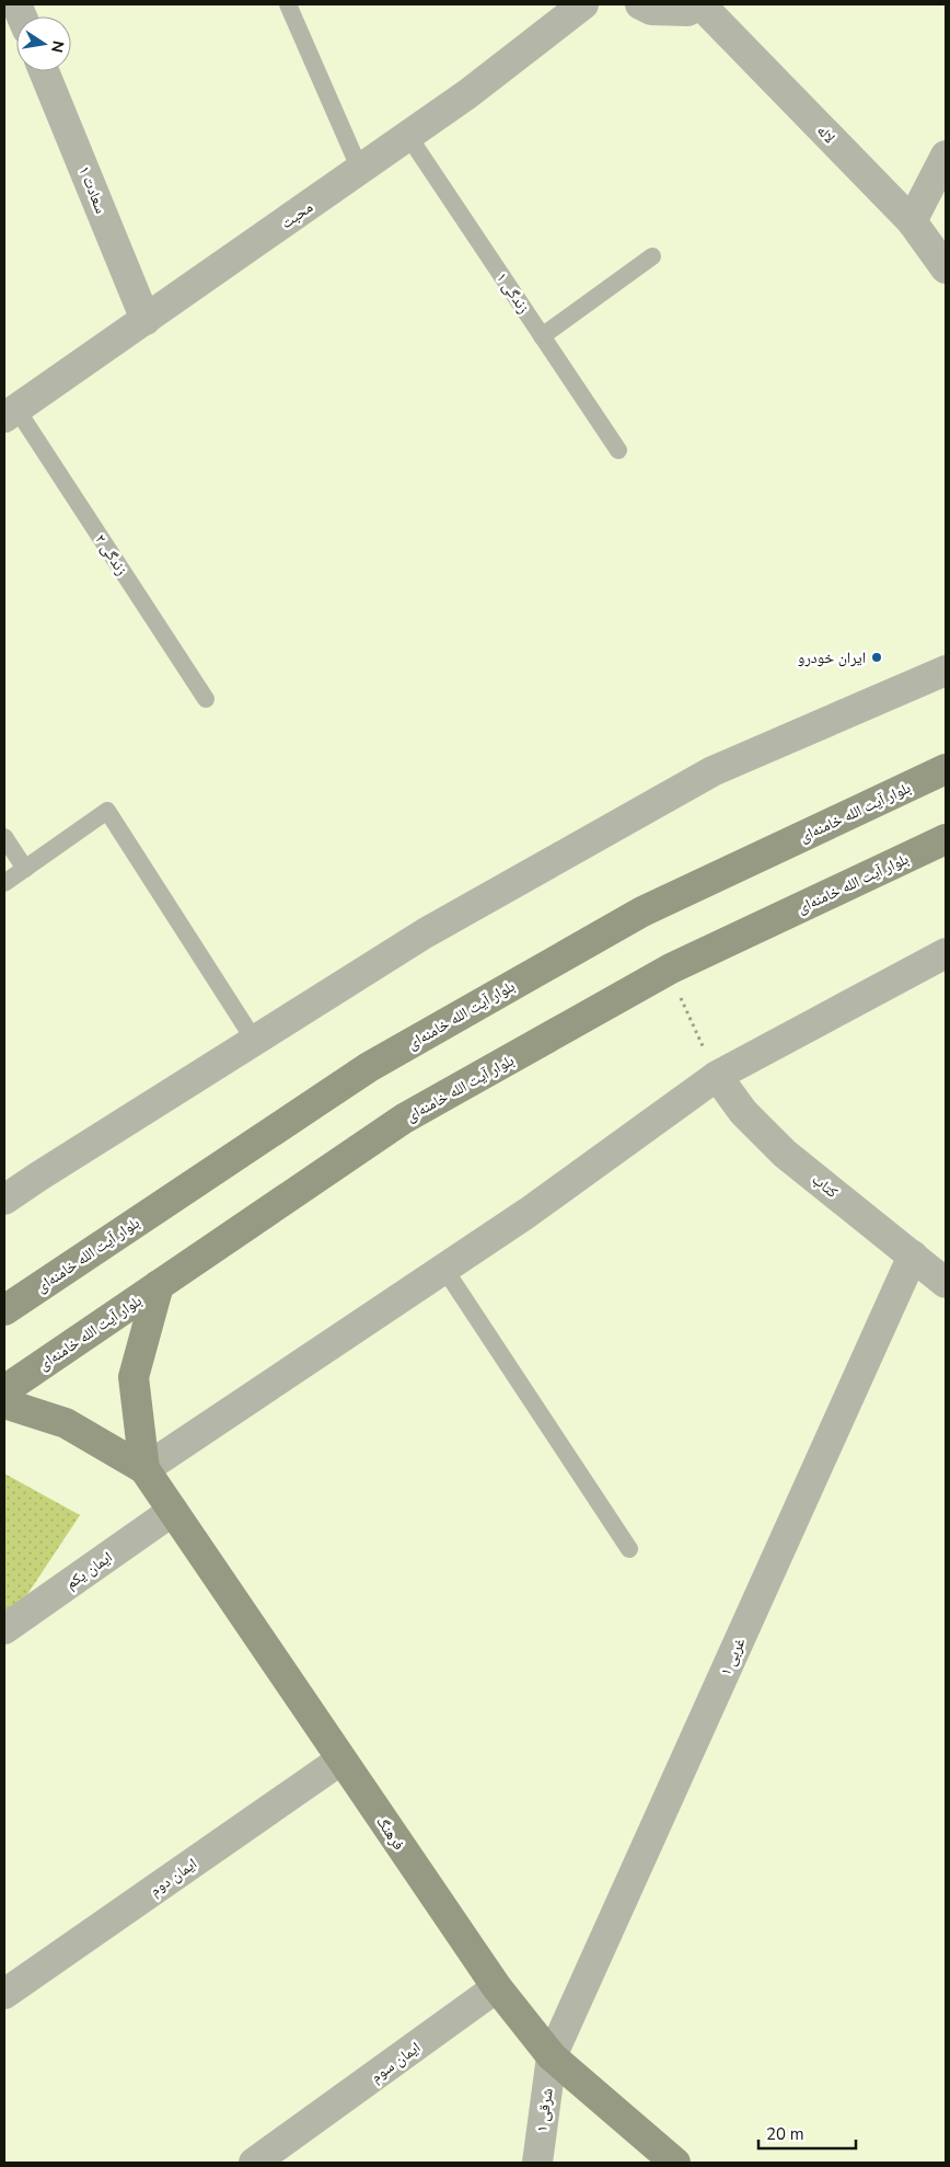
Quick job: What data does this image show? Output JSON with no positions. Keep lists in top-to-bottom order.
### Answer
{
  "streets": {
    "main road": ["بلوار آیت الله خامنه‌ای", "بلوار آیت‌ الله خامنه‌ای", "فرهنگ"],
    "street": [
      "لاله",
      "سعادت ۱",
      "محبت",
      "کتاب",
      "ایمان یکم",
      "غربی ۱",
      "ایمان دوم",
      "ایمان سوم",
      "شرقی ۱"
    ],
    "lane": ["زندگی ۱", "زندگی ۲"]
  },
  "crossings": [
    ["سعادت ۱", "محبت"],
    ["محبت", "زندگی ۱"],
    ["محبت", "زندگی ۲"],
    ["کتاب", "غربی ۱"],
    ["ایمان یکم", "فرهنگ"],
    ["غربی ۱", "فرهنگ"],
    ["غربی ۱", "شرقی ۱"],
    ["فرهنگ", "ایمان دوم"],
    ["فرهنگ", "ایمان سوم"],
    ["فرهنگ", "شرقی ۱"]
  ],
  "places": ["ایران خودرو"],
  "scale_bar": "20 m",
  "north": "right"
}
